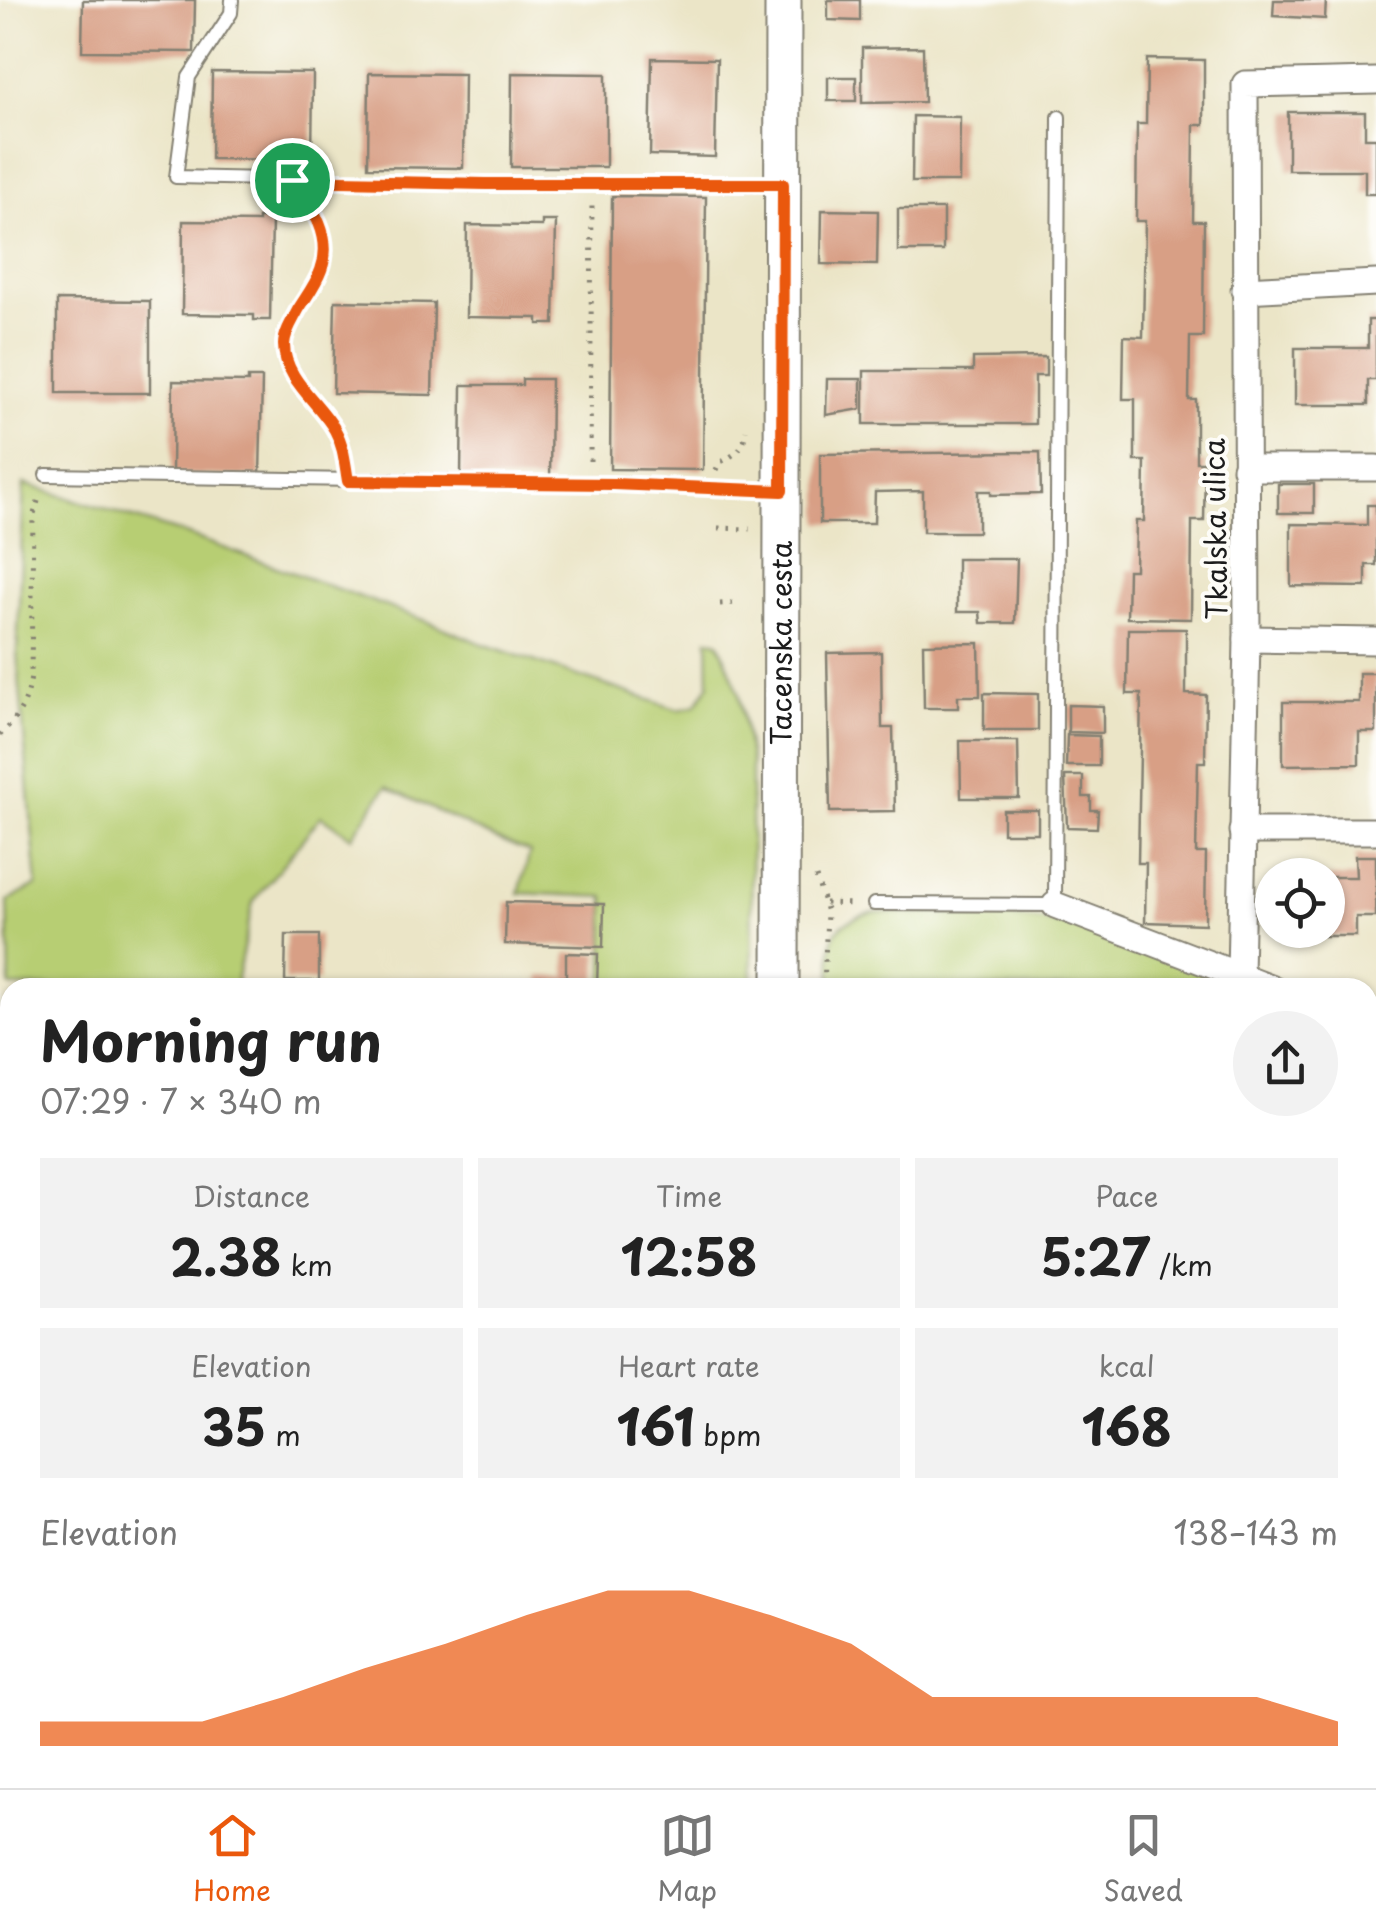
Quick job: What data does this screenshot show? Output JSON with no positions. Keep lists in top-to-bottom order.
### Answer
{
  "streets": {
    "main road": ["Tacenska cesta"],
    "street": ["Tkalska ulica"]
  },
  "page": {
    "heading": ["Morning run", "07:29 · 7 × 340 m"],
    "stats": [
      ["Distance", "2.38 km"],
      ["Time", "12:58"],
      ["Pace", "5:27 /km"],
      ["Elevation", "35 m"],
      ["Heart rate", "161 bpm"],
      ["kcal", "168"]
    ],
    "chart": ["Elevation", "138–143 m"],
    "tabs": ["Home", "Map", "Saved"]
  }
}
